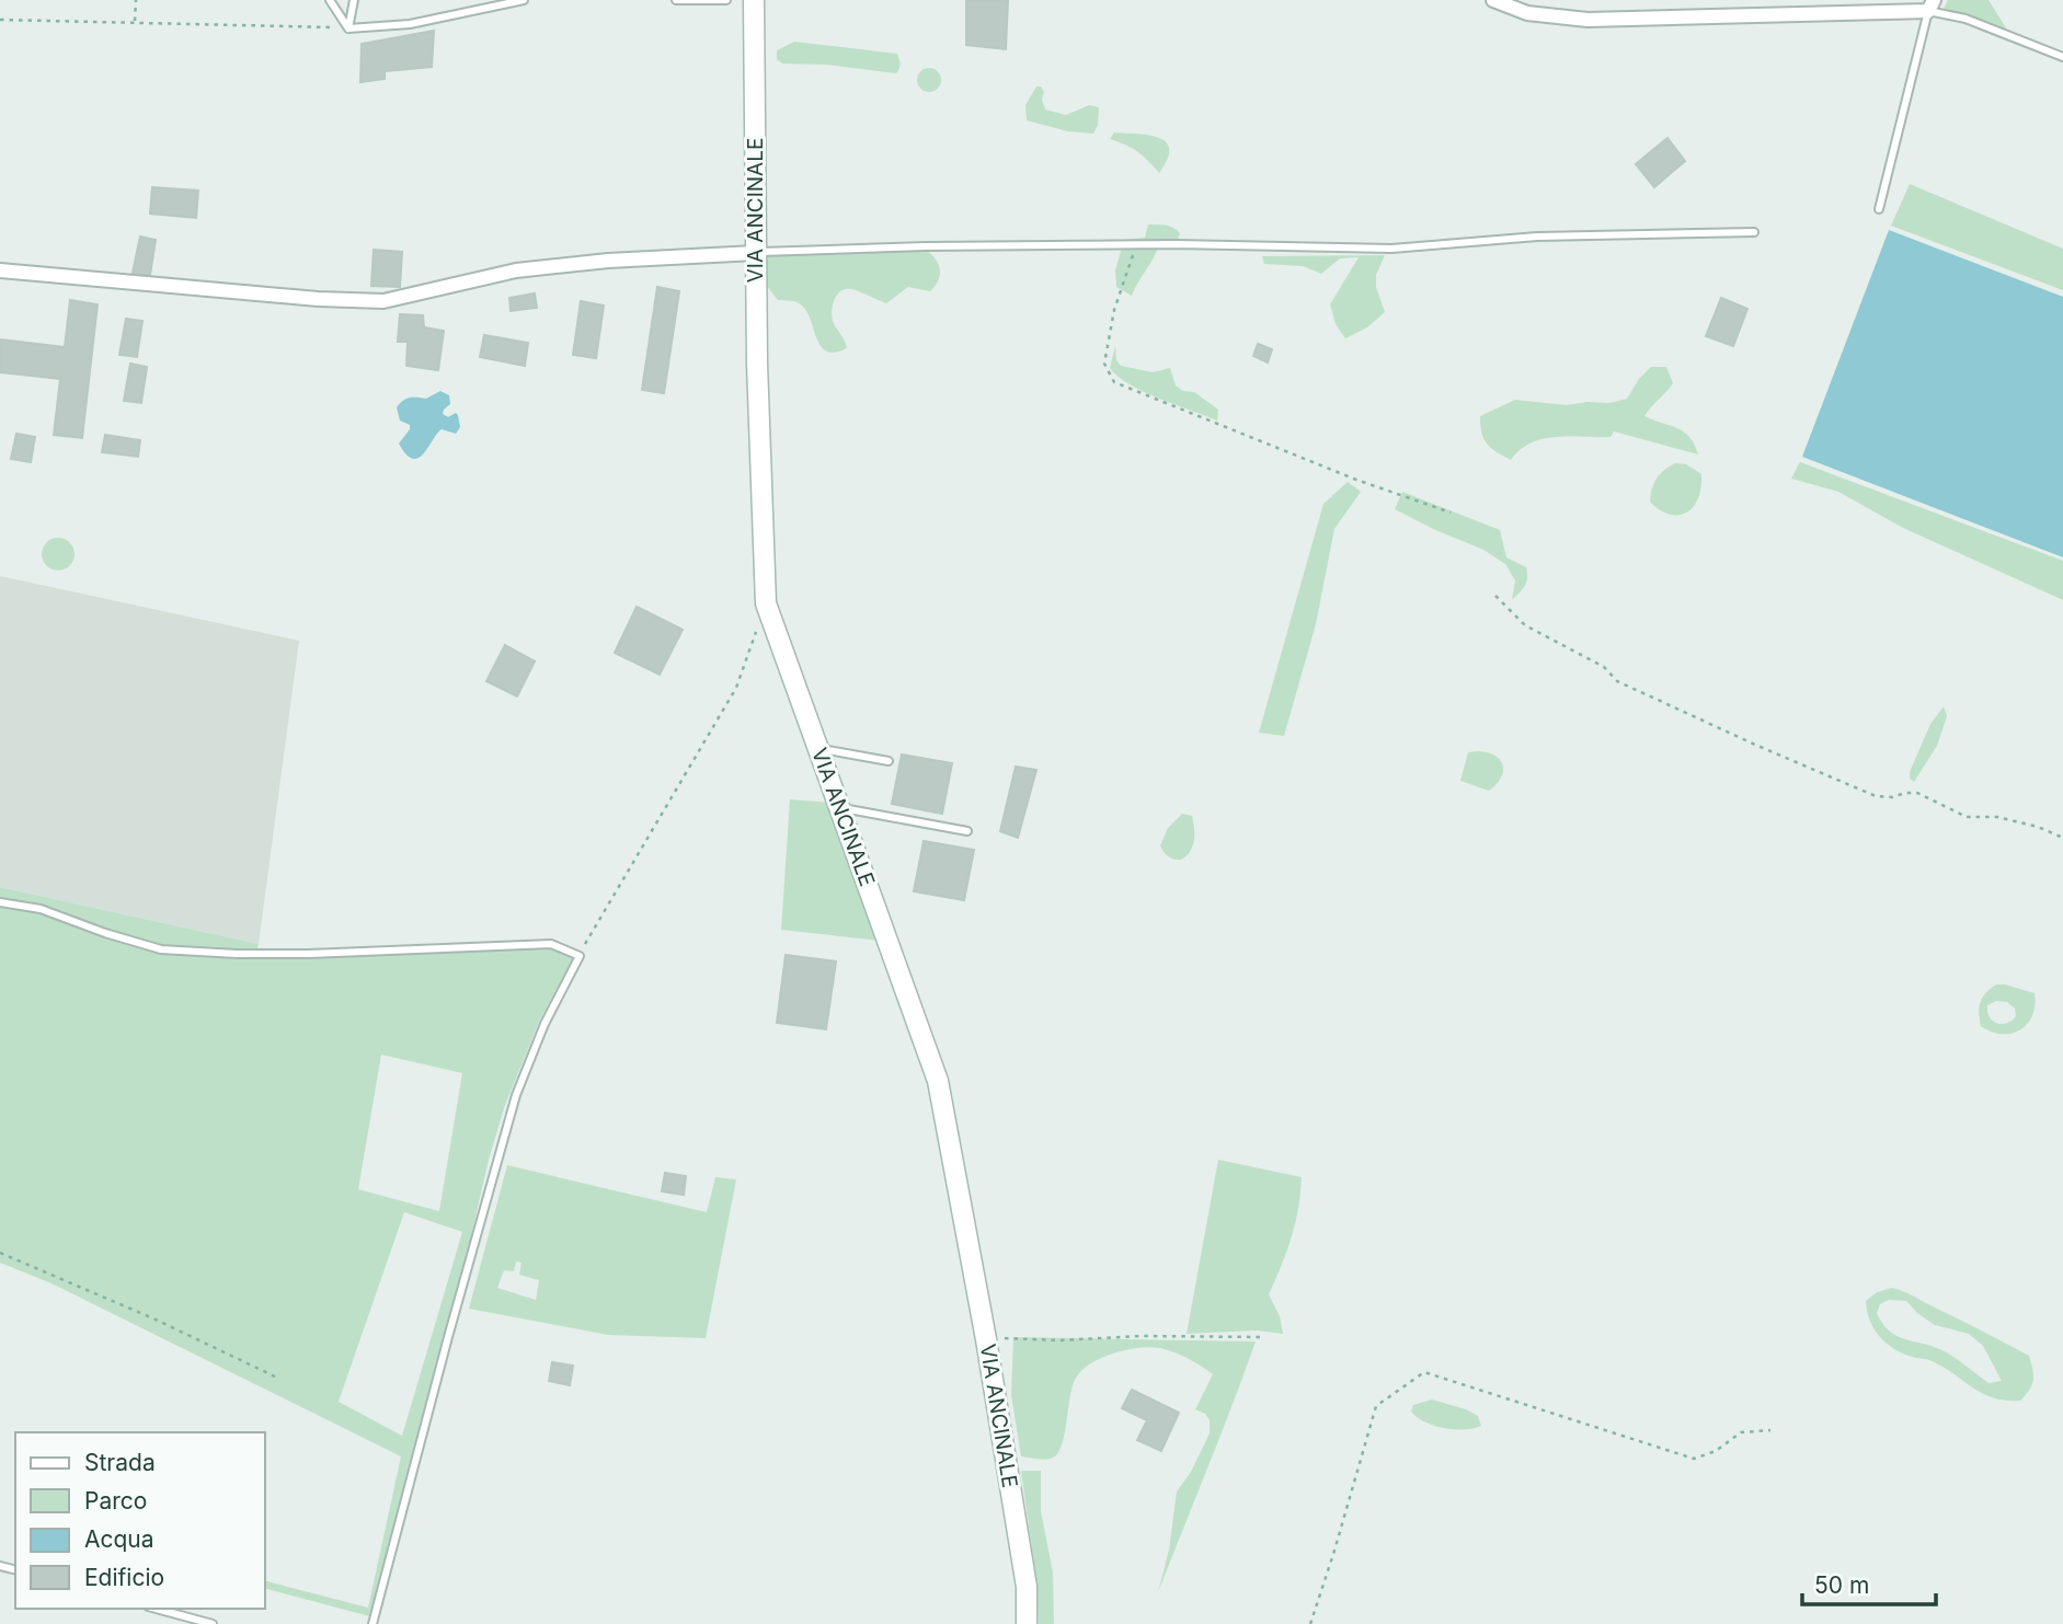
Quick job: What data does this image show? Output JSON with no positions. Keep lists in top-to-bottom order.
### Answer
{
  "streets": {
    "main road": ["VIA ANCINALE"]
  },
  "legend": [
    "Strada",
    "Parco",
    "Acqua",
    "Edificio"
  ],
  "scale_bar": "50 m"
}
